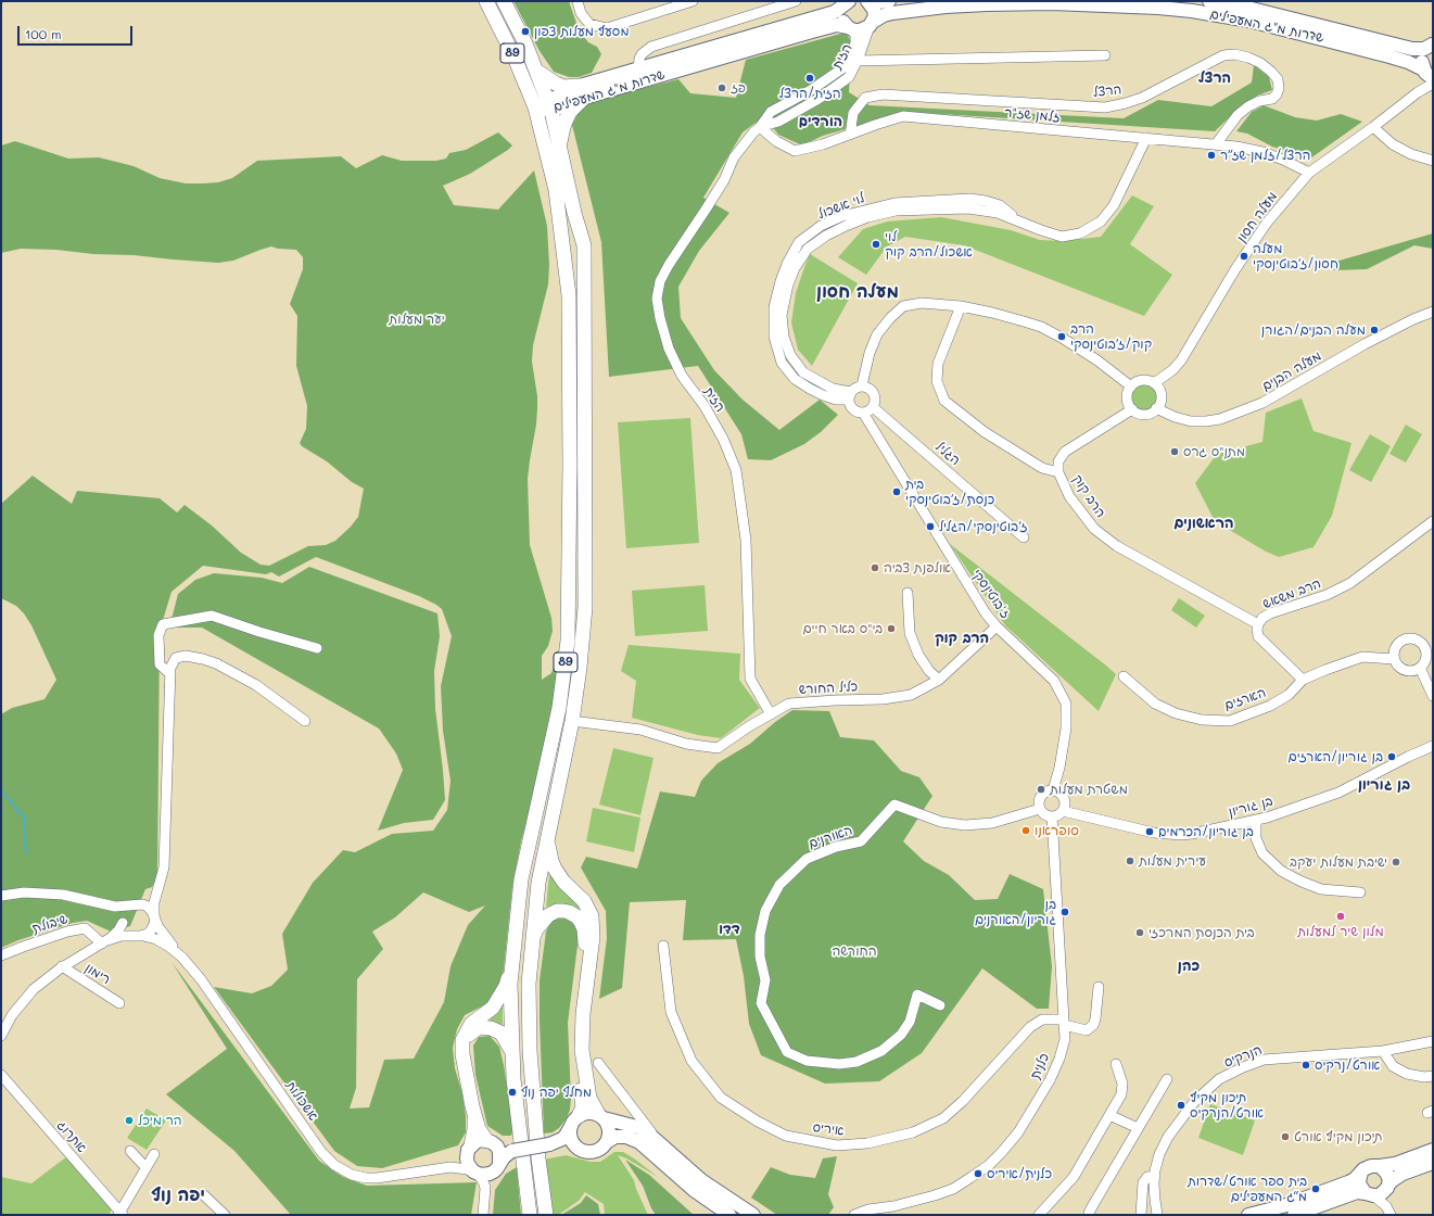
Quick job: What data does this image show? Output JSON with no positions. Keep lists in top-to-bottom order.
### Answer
{
  "streets": {
    "highway": ["89"],
    "main road": ["שדרות מ\"ג המעפילים"],
    "street": [
      "הזית",
      "הרצל",
      "זלמן שז\"ר",
      "לוי אשכול",
      "מעלה חסון",
      "מעלה הבנים",
      "הגליל",
      "הרב קוק",
      "ז'בוטינסקי",
      "הרב משאש",
      "כליל החורש",
      "הארזים",
      "בן גוריון",
      "האורנים",
      "שיבולת",
      "רימון",
      "הנרקיס",
      "כלנית",
      "אשכולות",
      "איריס",
      "אתרוג"
    ]
  },
  "crossings": [
    ["שדרות מ\"ג המעפילים", "89"],
    ["שדרות מ\"ג המעפילים", "הזית"],
    ["שדרות מ\"ג המעפילים", "מעלה חסון"],
    ["89", "כליל החורש"],
    ["הזית", "זלמן שז\"ר"],
    ["הזית", "כליל החורש"],
    ["הרצל", "זלמן שז\"ר"],
    ["זלמן שז\"ר", "לוי אשכול"],
    ["זלמן שז\"ר", "מעלה חסון"],
    ["לוי אשכול", "הגליל"],
    ["לוי אשכול", "ז'בוטינסקי"],
    ["מעלה חסון", "מעלה הבנים"],
    ["הגליל", "ז'בוטינסקי"],
    ["הרב קוק", "הרב משאש"],
    ["ז'בוטינסקי", "כליל החורש"],
    ["ז'בוטינסקי", "בן גוריון"],
    ["ז'בוטינסקי", "האורנים"],
    ["ז'בוטינסקי", "כלנית"],
    ["הרב משאש", "הארזים"],
    ["בן גוריון", "האורנים"],
    ["בן גוריון", "כלנית"],
    ["האורנים", "כלנית"],
    ["שיבולת", "אשכולות"],
    ["רימון", "אשכולות"],
    ["כלנית", "איריס"]
  ],
  "districts": [
    "הרצל",
    "הורדים",
    "מעלה חסון",
    "הראשונים",
    "הרב קוק",
    "בן גוריון",
    "דדו",
    "כהן",
    "יפה נוף"
  ],
  "parks": ["יער מעלות", "החורשה"],
  "places": [
    "מסעף מעלות צפון",
    "הזית/הרצל",
    "פז",
    "הרצל/זלמן שז״ר",
    "לוי אשכול/הרב קוק",
    "מעלה חסון/ז׳בוטינסקי",
    "מעלה הבנים/הגורן",
    "הרב קוק/ז׳בוטינסקי",
    "מתנ\"ס גרס",
    "בית כנסת/ז׳בוטינסקי",
    "ז׳בוטינסקי/הגליל",
    "אולפנת צביה",
    "בי\"ס באר חיים",
    "בן גוריון/הארזים",
    "משטרת מעלות",
    "סופראנו",
    "בן גוריון/הכרמים",
    "עירית מעלות",
    "ישיבת מעלות יעקב",
    "בן גוריון/האורנים",
    "מלון שיר למעלות",
    "בית הכנסת המרכזי",
    "אורט/נרקיס",
    "מחלף יפה נוף",
    "תיכון מקיף אורט/הנרקיס",
    "הר מיכל",
    "תיכון מקיף אורט",
    "כלנית/איריס",
    "בית ספר אורט/שדרות מ״ג המעפילים"
  ],
  "scale_bar": "100 m"
}
